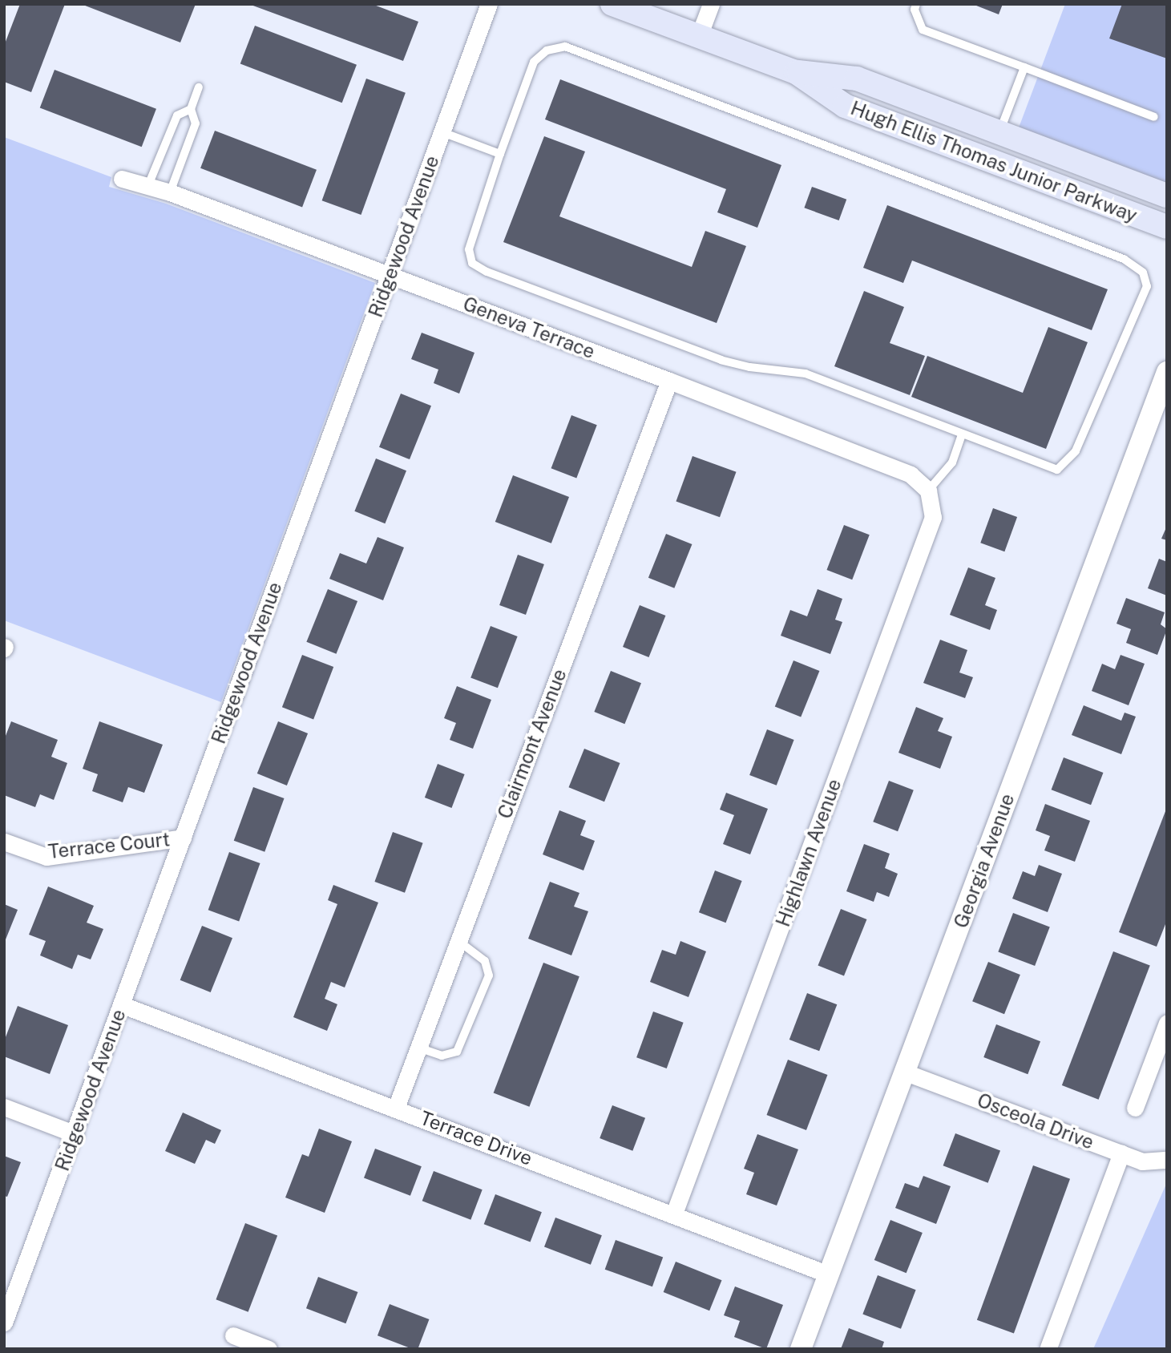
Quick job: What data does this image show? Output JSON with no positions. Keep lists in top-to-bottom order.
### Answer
{
  "streets": {
    "main road": ["Hugh Ellis Thomas Junior Parkway"],
    "street": [
      "Ridgewood Avenue",
      "Geneva Terrace",
      "Clairmont Avenue",
      "Terrace Court",
      "Highlawn Avenue",
      "Georgia Avenue",
      "Osceola Drive",
      "Terrace Drive"
    ]
  },
  "crossings": [
    ["Ridgewood Avenue", "Geneva Terrace"],
    ["Ridgewood Avenue", "Terrace Court"],
    ["Ridgewood Avenue", "Terrace Drive"],
    ["Geneva Terrace", "Clairmont Avenue"],
    ["Geneva Terrace", "Highlawn Avenue"],
    ["Clairmont Avenue", "Terrace Drive"],
    ["Highlawn Avenue", "Terrace Drive"],
    ["Georgia Avenue", "Osceola Drive"],
    ["Georgia Avenue", "Terrace Drive"]
  ]
}
